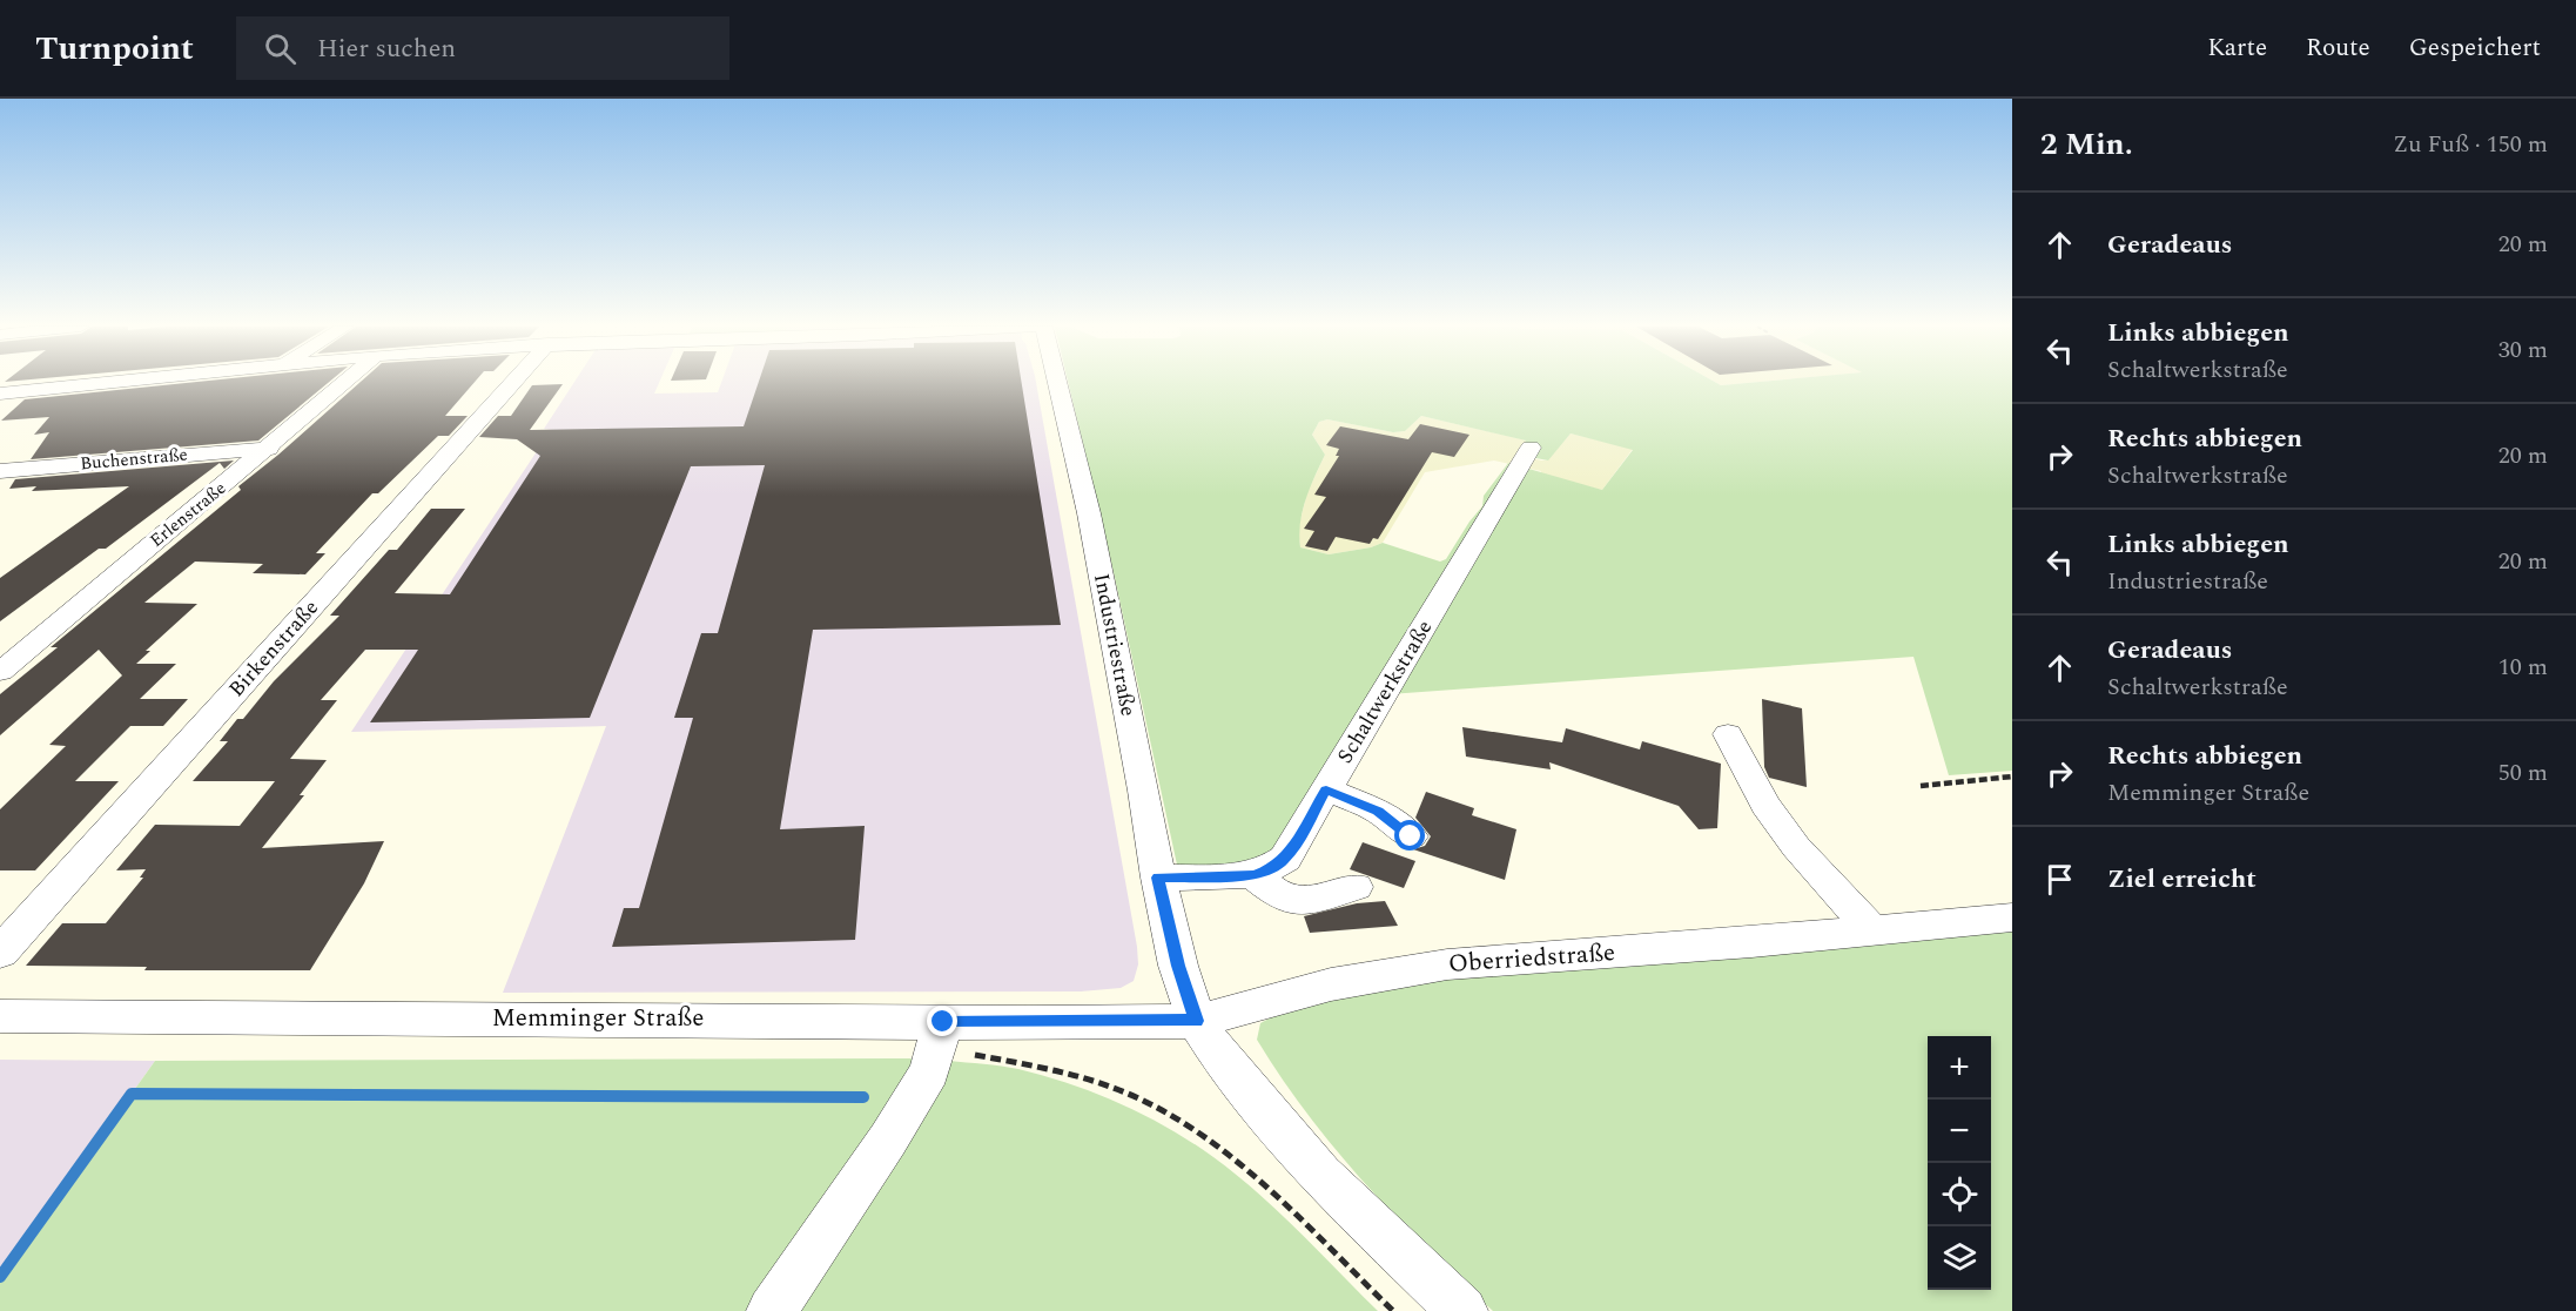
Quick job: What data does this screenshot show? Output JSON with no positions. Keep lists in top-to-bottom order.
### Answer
{
  "streets": {
    "street": [
      "Buchenstraße",
      "Erlenstraße",
      "Industriestraße",
      "Birkenstraße",
      "Schaltwerkstraße",
      "Oberriedstraße",
      "Memminger Straße"
    ]
  },
  "crossings": [
    ["Buchenstraße", "Erlenstraße"],
    ["Industriestraße", "Schaltwerkstraße"],
    ["Industriestraße", "Oberriedstraße"],
    ["Industriestraße", "Memminger Straße"],
    ["Oberriedstraße", "Memminger Straße"]
  ],
  "page": {
    "header": "Turnpoint",
    "search": "Hier suchen",
    "nav": ["Karte", "Route", "Gespeichert"],
    "heading": ["2 Min.", "Zu Fuß · 150 m"],
    "list": [
      ["Geradeaus", "20 m"],
      ["Links abbiegen", "Schaltwerkstraße", "30 m"],
      ["Rechts abbiegen", "Schaltwerkstraße", "20 m"],
      ["Links abbiegen", "Industriestraße", "20 m"],
      ["Geradeaus", "Schaltwerkstraße", "10 m"],
      ["Rechts abbiegen", "Memminger Straße", "50 m"],
      "Ziel erreicht"
    ],
    "map_buttons": ["+", "−"]
  }
}
